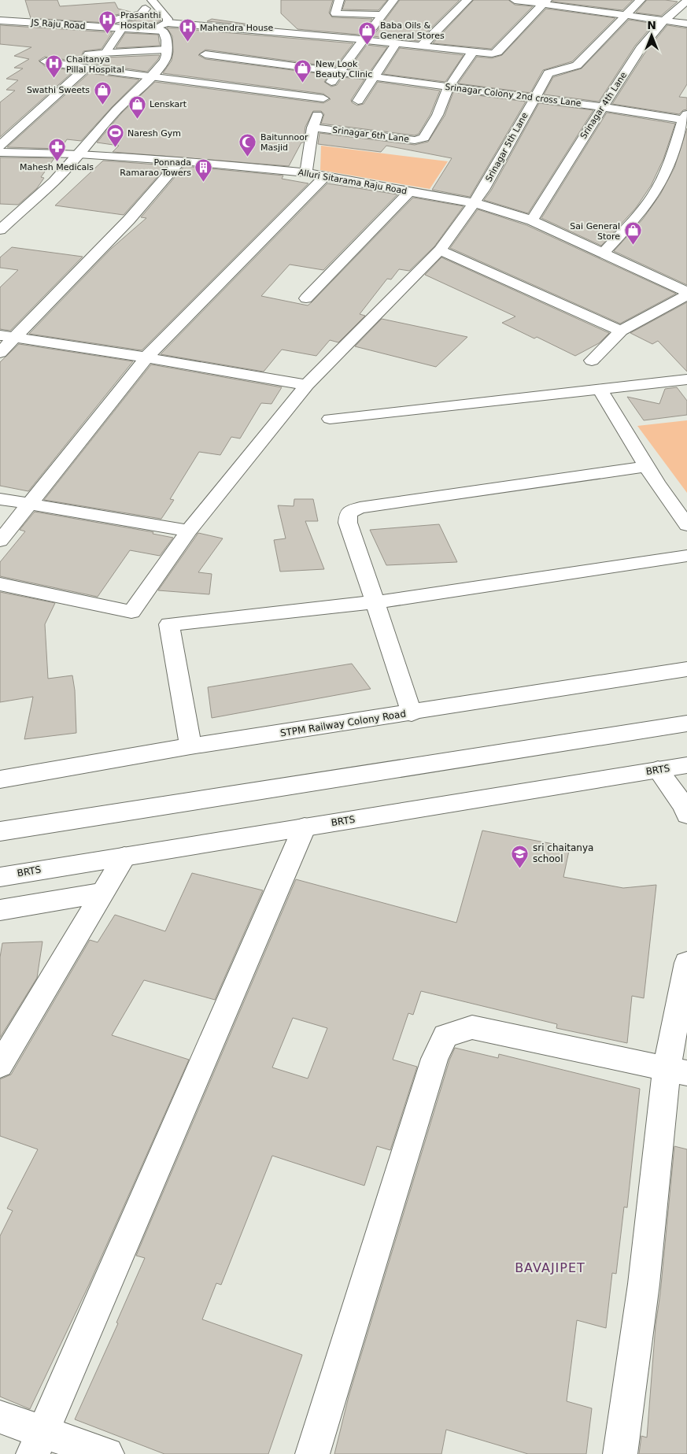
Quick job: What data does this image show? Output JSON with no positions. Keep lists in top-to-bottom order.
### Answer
{
  "streets": {
    "street": [
      "JS Raju Road",
      "Srinagar Colony 2nd cross Lane",
      "Srinagar 4th Lane",
      "Srinagar 6th Lane",
      "Srinagar 5th Lane",
      "Alluri Sitarama Raju Road",
      "STPM Railway Colony Road",
      "BRTS"
    ]
  },
  "crossings": [
    ["Srinagar Colony 2nd cross Lane", "Srinagar 4th Lane"],
    ["Srinagar Colony 2nd cross Lane", "Srinagar 6th Lane"],
    ["Srinagar Colony 2nd cross Lane", "Srinagar 5th Lane"],
    ["Srinagar 4th Lane", "Alluri Sitarama Raju Road"],
    ["Srinagar 5th Lane", "Alluri Sitarama Raju Road"]
  ],
  "districts": ["BAVAJIPET"],
  "places": {
    "hospital": ["Prasanthi Hospital", "Mahendra House", "Chaitanya Pillal Hospital"],
    "shop": [
      "Baba Oils & General Stores",
      "New Look Beauty Clinic",
      "Swathi Sweets",
      "Lenskart",
      "Sai General Store"
    ],
    "sports": ["Naresh Gym"],
    "mosque": ["Baitunnoor Masjid"],
    "pharmacy": ["Mahesh Medicals"],
    "building": ["Ponnada Ramarao Towers"],
    "school or university": ["sri chaitanya school"]
  },
  "north": "top"
}
